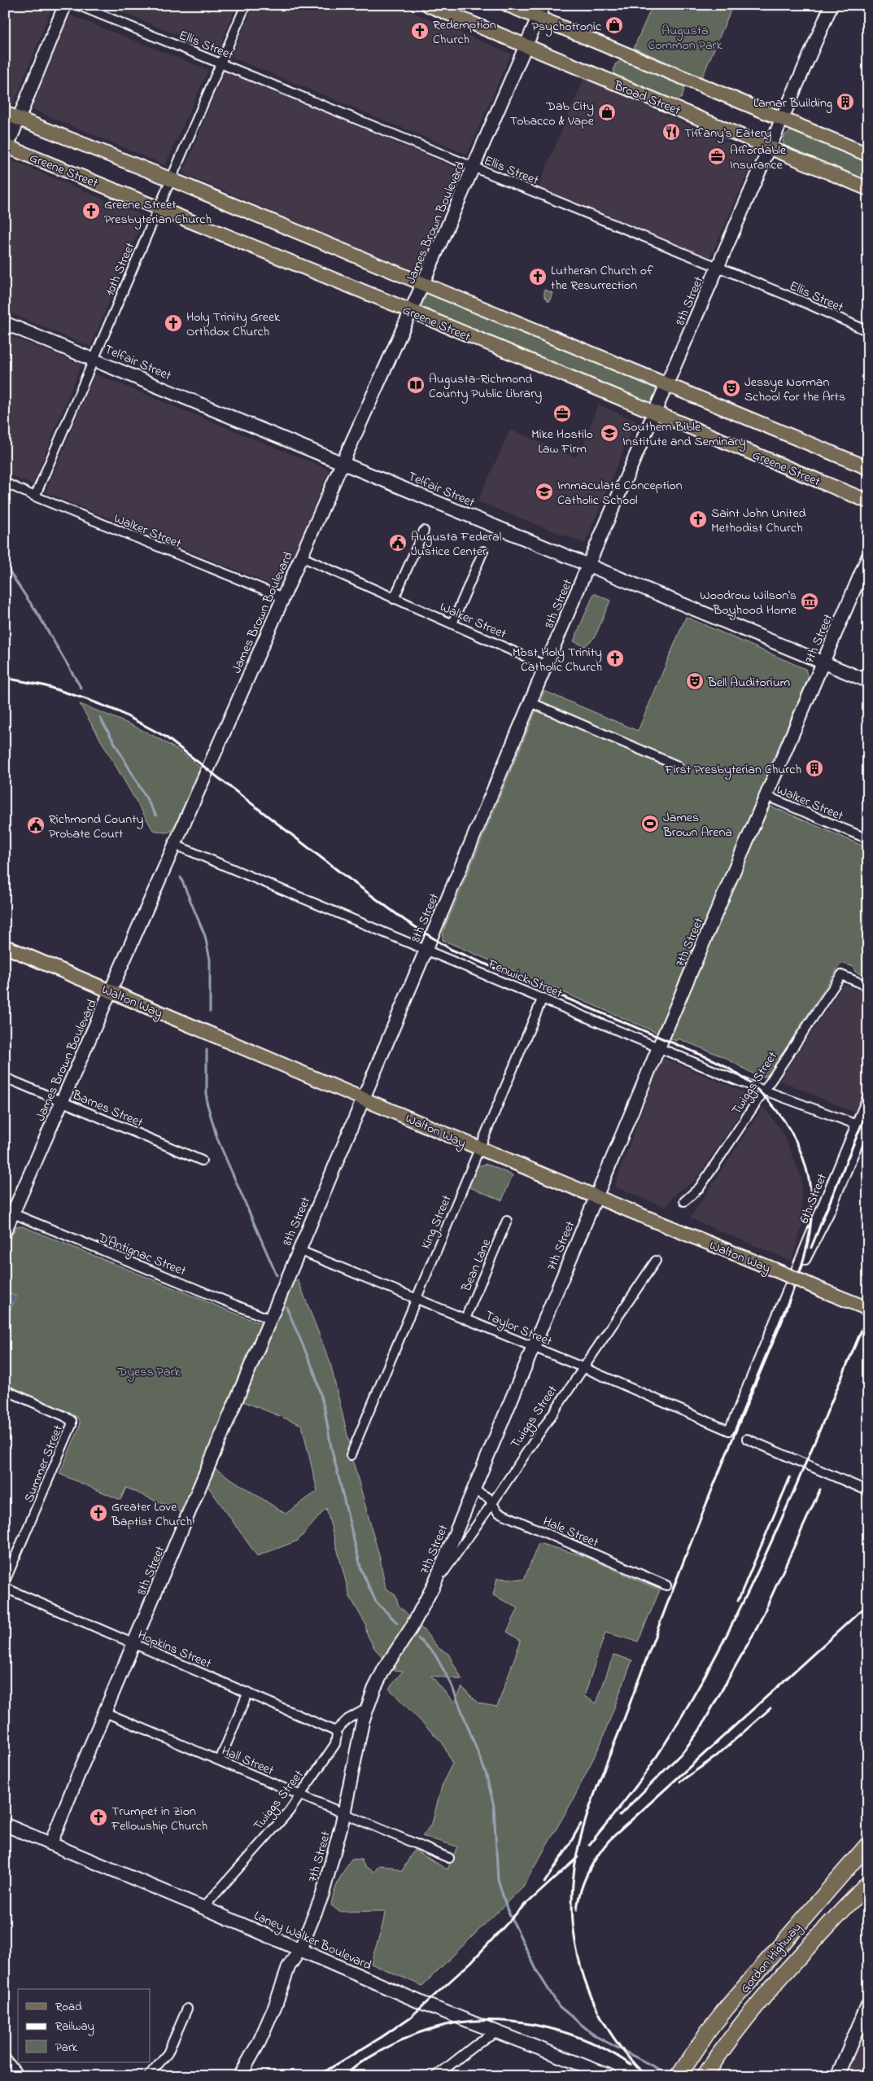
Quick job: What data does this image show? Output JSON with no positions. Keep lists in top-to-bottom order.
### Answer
{
  "streets": {
    "highway": ["Gordon Highway"],
    "main road": ["Broad Street", "Greene Street", "Walton Way"],
    "street": [
      "Ellis Street",
      "James Brown Boulevard",
      "10th Street",
      "8th Street",
      "Telfair Street",
      "Walker Street",
      "7th Street",
      "Fenwick Street",
      "Twiggs Street",
      "Barnes Street",
      "6th Street",
      "King Street",
      "D'Antignac Street",
      "Bean Lane",
      "Taylor Street",
      "Summer Street",
      "Hale Street",
      "Hopkins Street",
      "Hall Street",
      "Laney Walker Boulevard"
    ]
  },
  "crossings": [
    ["Ellis Street", "James Brown Boulevard"],
    ["Ellis Street", "10th Street"],
    ["Ellis Street", "8th Street"],
    ["Broad Street", "James Brown Boulevard"],
    ["Broad Street", "8th Street"],
    ["Greene Street", "James Brown Boulevard"],
    ["Greene Street", "10th Street"],
    ["Greene Street", "8th Street"],
    ["James Brown Boulevard", "Telfair Street"],
    ["James Brown Boulevard", "Walker Street"],
    ["James Brown Boulevard", "Fenwick Street"],
    ["James Brown Boulevard", "Walton Way"],
    ["James Brown Boulevard", "Barnes Street"],
    ["James Brown Boulevard", "D'Antignac Street"],
    ["10th Street", "Telfair Street"],
    ["10th Street", "Walker Street"],
    ["8th Street", "Telfair Street"],
    ["8th Street", "Walker Street"],
    ["8th Street", "Fenwick Street"],
    ["8th Street", "Walton Way"],
    ["8th Street", "D'Antignac Street"],
    ["8th Street", "Taylor Street"],
    ["8th Street", "Hopkins Street"],
    ["8th Street", "Hall Street"],
    ["8th Street", "Laney Walker Boulevard"],
    ["Telfair Street", "7th Street"],
    ["Walker Street", "7th Street"],
    ["7th Street", "Fenwick Street"],
    ["7th Street", "Walton Way"],
    ["7th Street", "Twiggs Street"],
    ["7th Street", "Taylor Street"],
    ["7th Street", "Hale Street"],
    ["7th Street", "Hall Street"],
    ["7th Street", "Laney Walker Boulevard"],
    ["Fenwick Street", "Twiggs Street"],
    ["Fenwick Street", "6th Street"],
    ["Fenwick Street", "King Street"],
    ["Walton Way", "King Street"],
    ["Twiggs Street", "Taylor Street"],
    ["Twiggs Street", "Hale Street"],
    ["Twiggs Street", "Hopkins Street"],
    ["Twiggs Street", "Hall Street"],
    ["Twiggs Street", "Laney Walker Boulevard"],
    ["6th Street", "Taylor Street"],
    ["King Street", "Taylor Street"],
    ["Bean Lane", "Taylor Street"]
  ],
  "parks": ["Augusta Common Park", "Dyess Park"],
  "places": {
    "shop": ["Psychotronic", "Dab City Tobacco & Vape"],
    "church": [
      "Redemption Church",
      "Greene Street Presbyterian Church",
      "Lutheran Church of the Resurrection",
      "Holy Trinity Greek Orthdox Church",
      "Saint John United Methodist Church",
      "Most Holy Trinity Catholic Church",
      "Greater Love Baptist Church",
      "Trumpet in Zion Fellowship Church"
    ],
    "building": ["Lamar Building", "First Presbyterian Church"],
    "restaurant": ["Tiffany's Eatery"],
    "office": ["Affordable Insurance", "Mike Hostilo Law Firm"],
    "library": ["Augusta-Richmond County Public Library"],
    "theatre": ["Jessye Norman School for the Arts", "Bell Auditorium"],
    "school or university": ["Southern Bible Institute and Seminary", "Immaculate Conception Catholic School"],
    "public building": ["Augusta Federal Justice Center", "Richmond County Probate Court"],
    "museum": ["Woodrow Wilson's Boyhood Home"],
    "sports": ["James Brown Arena"]
  },
  "legend": ["Road", "Railway", "Park"]
}
